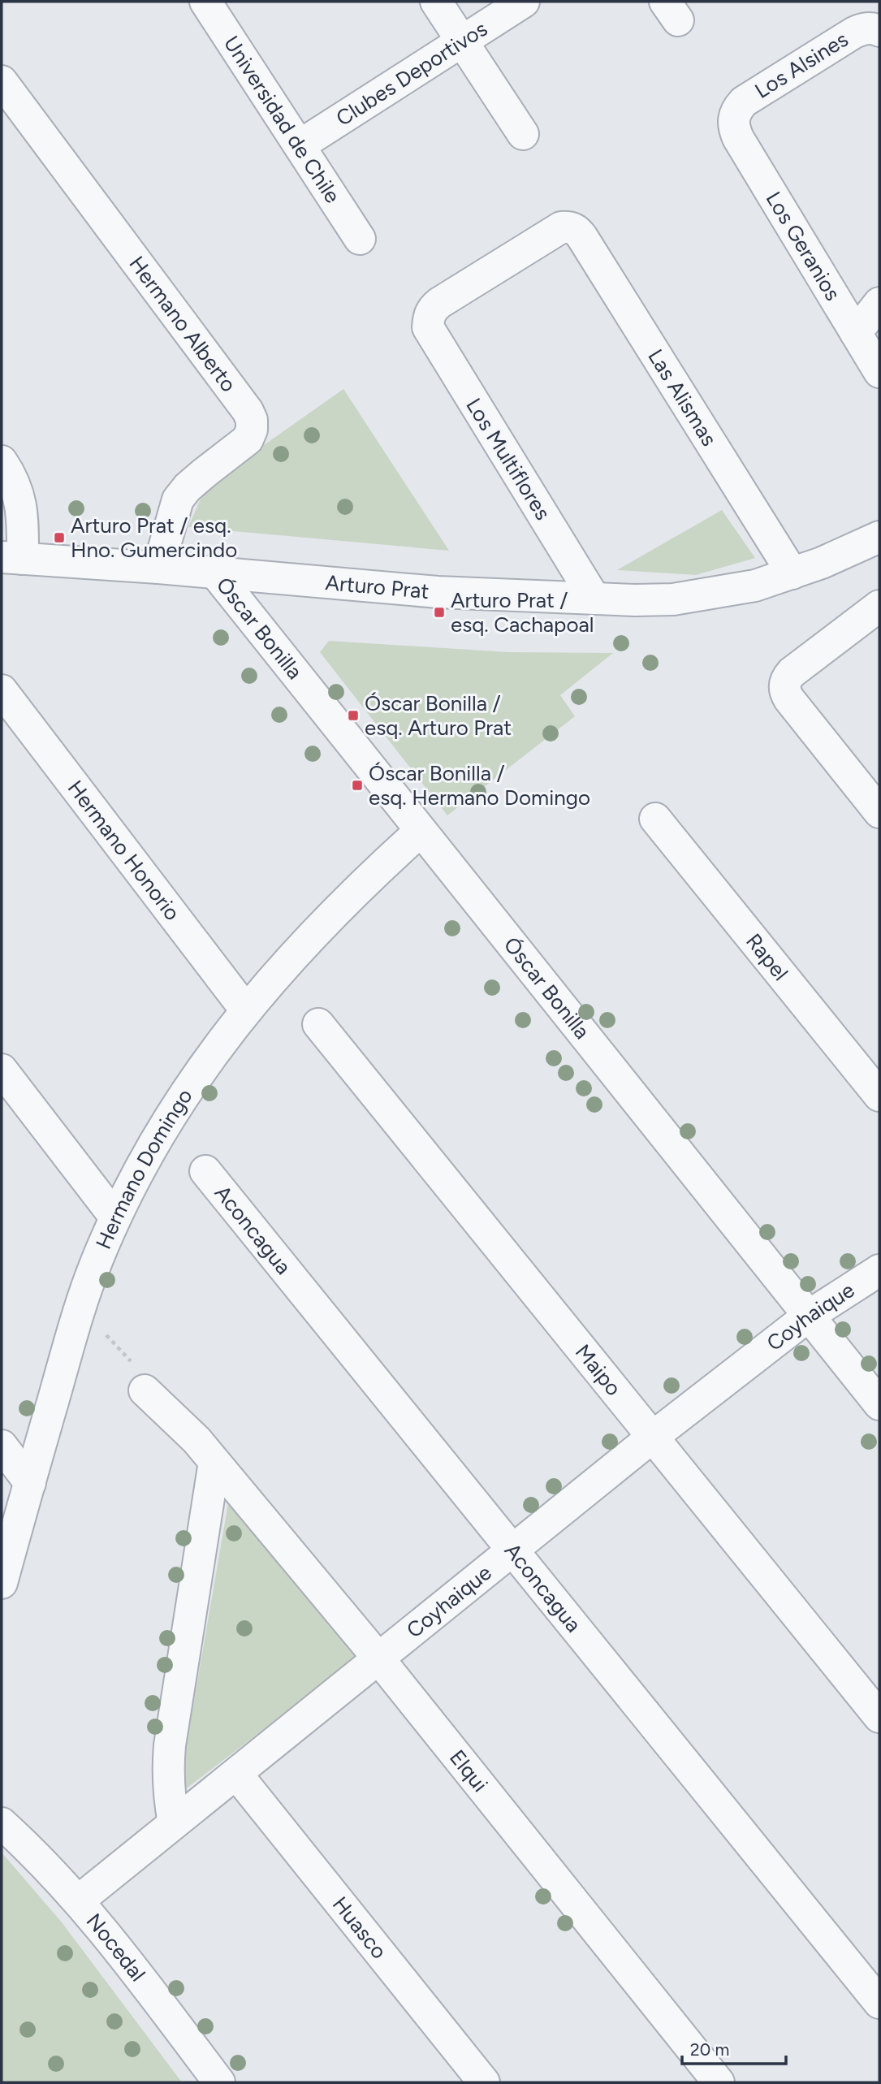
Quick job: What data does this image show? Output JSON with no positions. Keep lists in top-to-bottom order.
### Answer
{
  "streets": {
    "street": [
      "Los Alsines",
      "Clubes Deportivos",
      "Universidad de Chile",
      "Los Geranios",
      "Hermano Alberto",
      "Las Alismas",
      "Los Multiflores",
      "Arturo Prat",
      "Óscar Bonilla",
      "Hermano Honorio",
      "Rapel",
      "Hermano Domingo",
      "Aconcagua",
      "Coyhaique",
      "Maipo",
      "Elqui",
      "Huasco",
      "Nocedal"
    ]
  },
  "crossings": [
    ["Los Alsines", "Los Geranios"],
    ["Clubes Deportivos", "Universidad de Chile"],
    ["Hermano Alberto", "Arturo Prat"],
    ["Las Alismas", "Los Multiflores"],
    ["Las Alismas", "Arturo Prat"],
    ["Los Multiflores", "Arturo Prat"],
    ["Arturo Prat", "Óscar Bonilla"],
    ["Óscar Bonilla", "Hermano Domingo"],
    ["Óscar Bonilla", "Coyhaique"],
    ["Hermano Honorio", "Hermano Domingo"],
    ["Aconcagua", "Coyhaique"],
    ["Coyhaique", "Maipo"],
    ["Coyhaique", "Elqui"],
    ["Coyhaique", "Huasco"],
    ["Coyhaique", "Nocedal"]
  ],
  "places": {
    "transit": [
      "Arturo Prat / esq. Hno. Gumercindo",
      "Arturo Prat / esq. Cachapoal",
      "Óscar Bonilla / esq. Arturo Prat",
      "Óscar Bonilla / esq. Hermano Domingo"
    ]
  },
  "scale_bar": "20 m"
}
